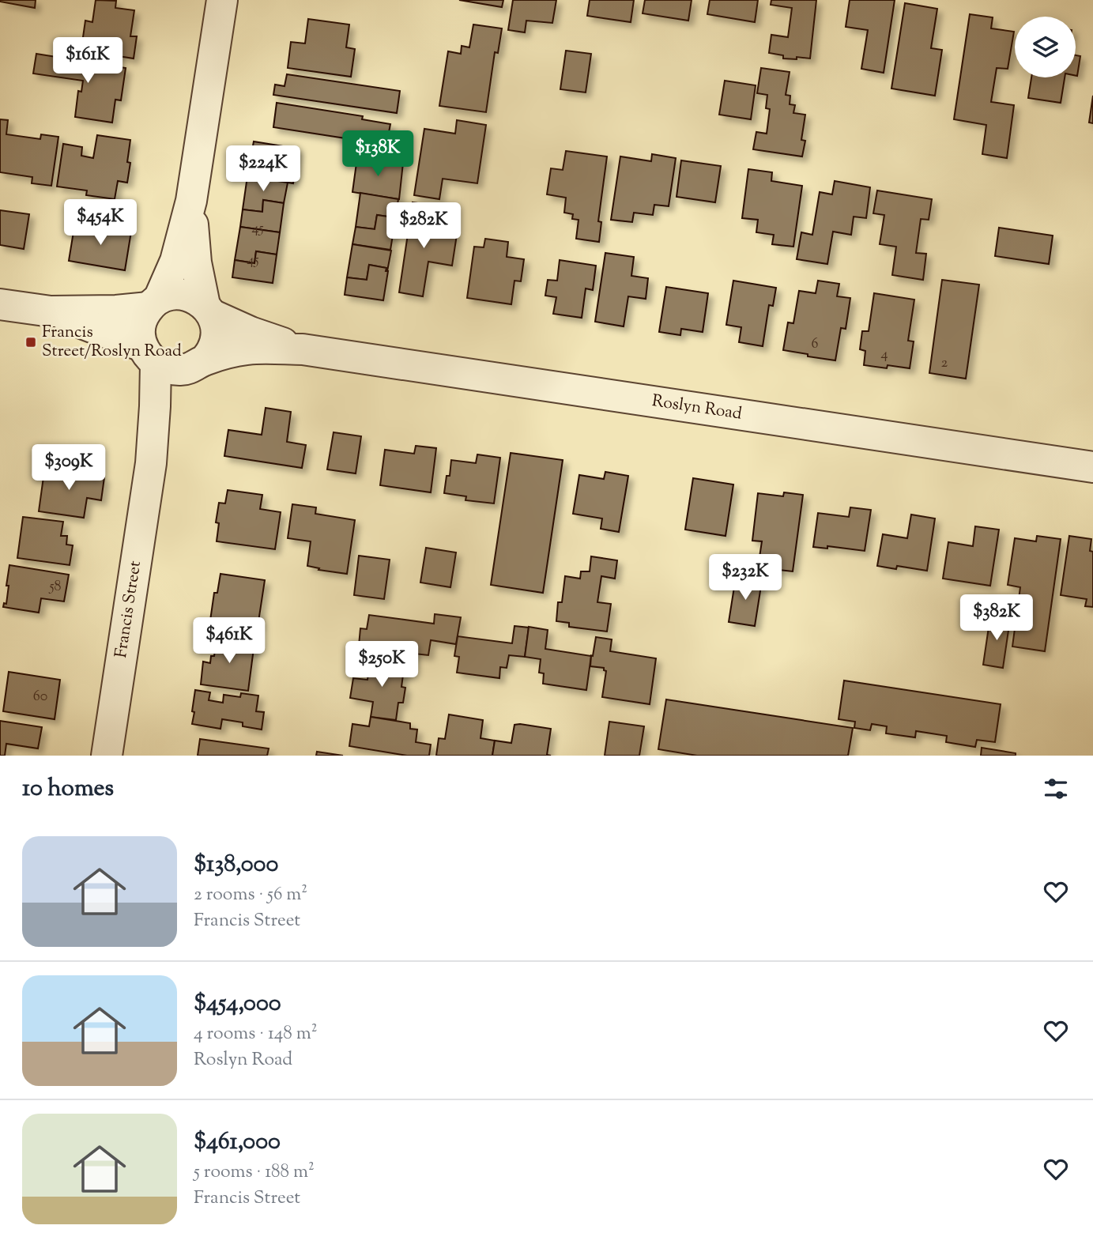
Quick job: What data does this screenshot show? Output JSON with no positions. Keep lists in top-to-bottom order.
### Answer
{
  "streets": {
    "street": ["Roslyn Road", "Francis Street"]
  },
  "crossings": [
    ["Roslyn Road", "Francis Street"]
  ],
  "places": {
    "transit": ["Francis Street/Roslyn Road"]
  },
  "house_numbers": [
    "45",
    "45",
    "6",
    "4",
    "2",
    "58",
    "60"
  ],
  "page": {
    "price": [
      "$161K",
      "$138K",
      "$224K",
      "$454K",
      "$282K",
      "$309K",
      "$232K",
      "$382K",
      "$461K",
      "$250K"
    ],
    "heading": "10 homes",
    "list": [
      {
        "name": "$138,000",
        "note": "2 rooms · 56 m² · Francis Street"
      },
      {
        "name": "$454,000",
        "note": "4 rooms · 148 m² · Roslyn Road"
      },
      {
        "name": "$461,000",
        "note": "5 rooms · 188 m² · Francis Street"
      }
    ]
  }
}
